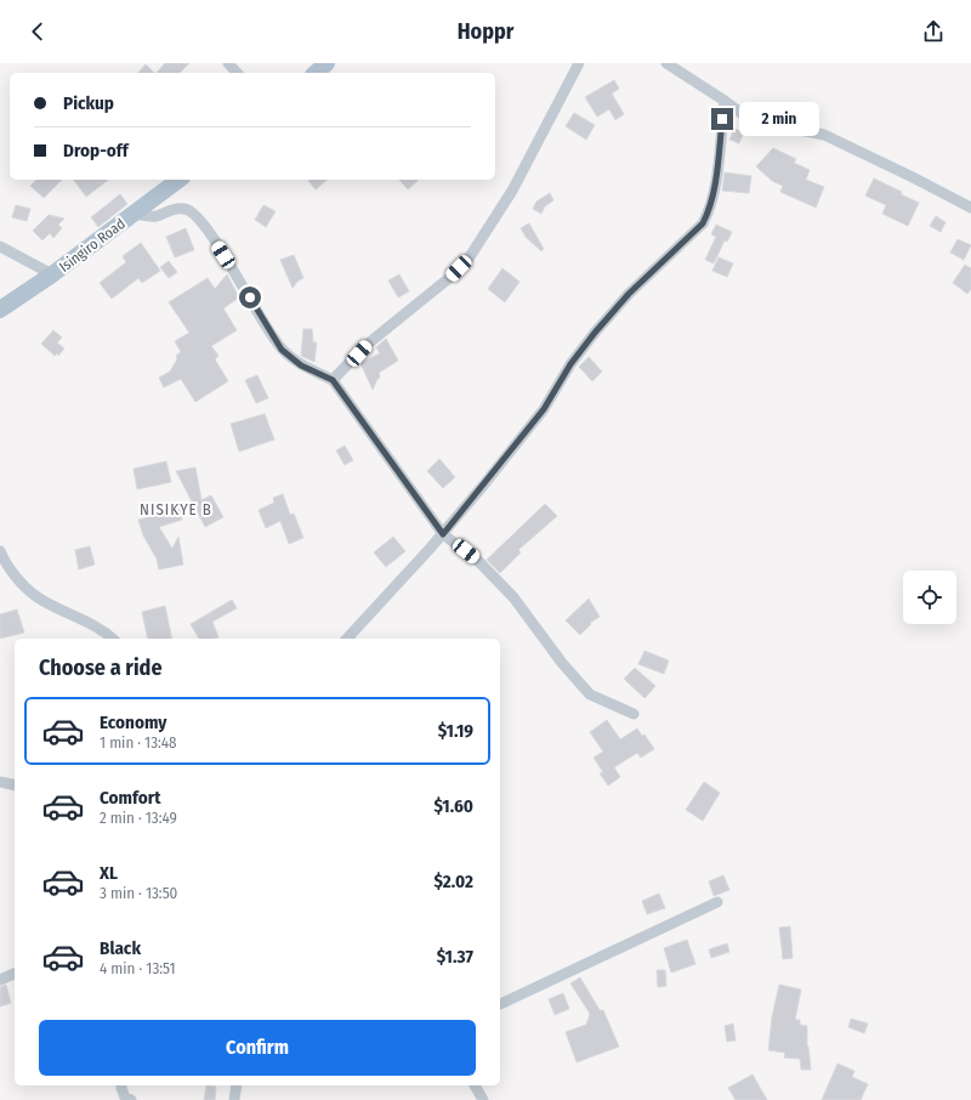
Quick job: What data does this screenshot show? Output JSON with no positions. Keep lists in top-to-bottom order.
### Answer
{
  "streets": {
    "main road": ["Isingiro Road"]
  },
  "districts": ["NISIKYE B"],
  "page": {
    "header": "Hoppr",
    "banner": ["Pickup", "Drop-off"],
    "bubble": "2 min",
    "heading": "Choose a ride",
    "list": [
      {
        "name": "Economy",
        "note": "1 min · 13:48",
        "value": "$1.19"
      },
      {
        "name": "Comfort",
        "note": "2 min · 13:49",
        "value": "$1.60"
      },
      {
        "name": "XL",
        "note": "3 min · 13:50",
        "value": "$2.02"
      },
      {
        "name": "Black",
        "note": "4 min · 13:51",
        "value": "$1.37"
      }
    ],
    "buttons": "Confirm"
  }
}
